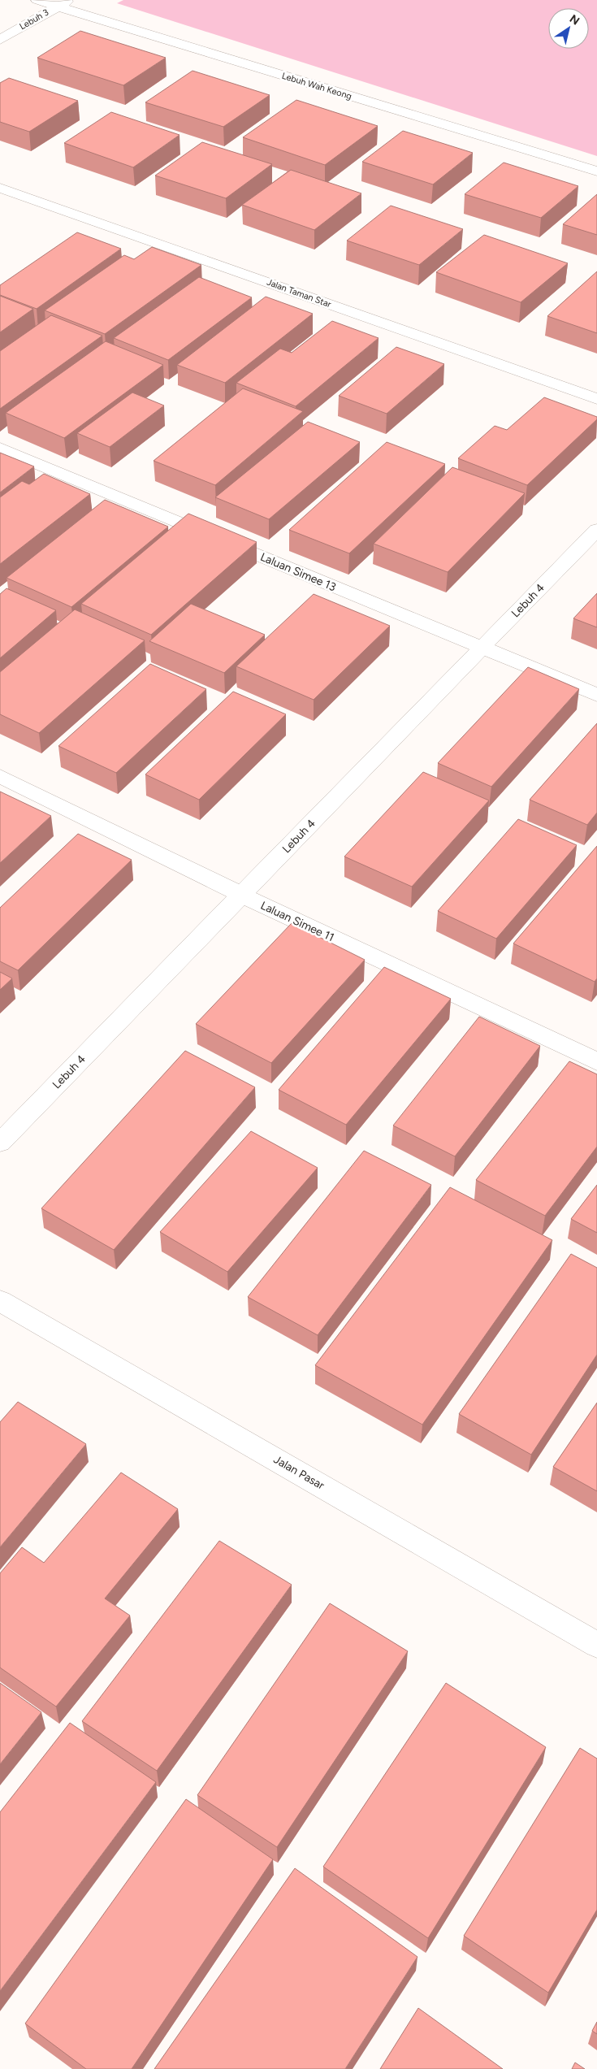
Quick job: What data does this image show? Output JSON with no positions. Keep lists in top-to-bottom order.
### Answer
{
  "streets": {
    "street": [
      "Lebuh 3",
      "Lebuh Wah Keong",
      "Jalan Taman Star",
      "Laluan Simee 13",
      "Lebuh 4",
      "Laluan Simee 11",
      "Jalan Pasar"
    ]
  },
  "crossings": [
    ["Lebuh 3", "Lebuh Wah Keong"],
    ["Laluan Simee 13", "Lebuh 4"],
    ["Lebuh 4", "Laluan Simee 11"]
  ],
  "north": "top right"
}
